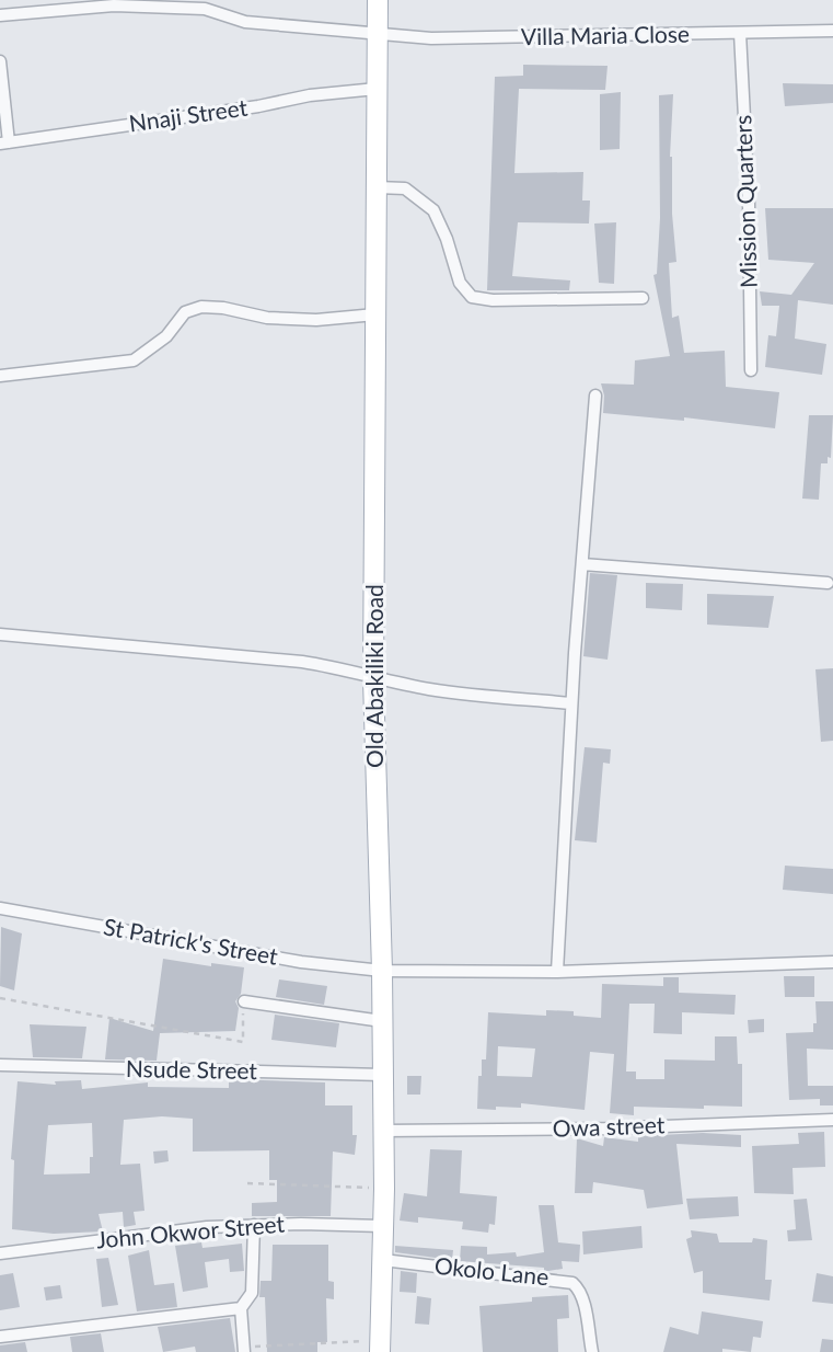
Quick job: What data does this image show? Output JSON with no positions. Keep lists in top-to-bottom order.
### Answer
{
  "streets": {
    "main road": ["Old Abakiliki Road"],
    "street": [
      "Villa Maria Close",
      "Nnaji Street",
      "Mission Quarters",
      "St Patrick's Street",
      "Nsude Street",
      "Owa street",
      "John Okwor Street",
      "Okolo Lane"
    ]
  },
  "crossings": [
    ["Villa Maria Close", "Mission Quarters"],
    ["Villa Maria Close", "Old Abakiliki Road"],
    ["Nnaji Street", "Old Abakiliki Road"],
    ["Old Abakiliki Road", "St Patrick's Street"],
    ["Old Abakiliki Road", "Nsude Street"],
    ["Old Abakiliki Road", "Owa street"],
    ["Old Abakiliki Road", "John Okwor Street"],
    ["Old Abakiliki Road", "Okolo Lane"]
  ]
}
